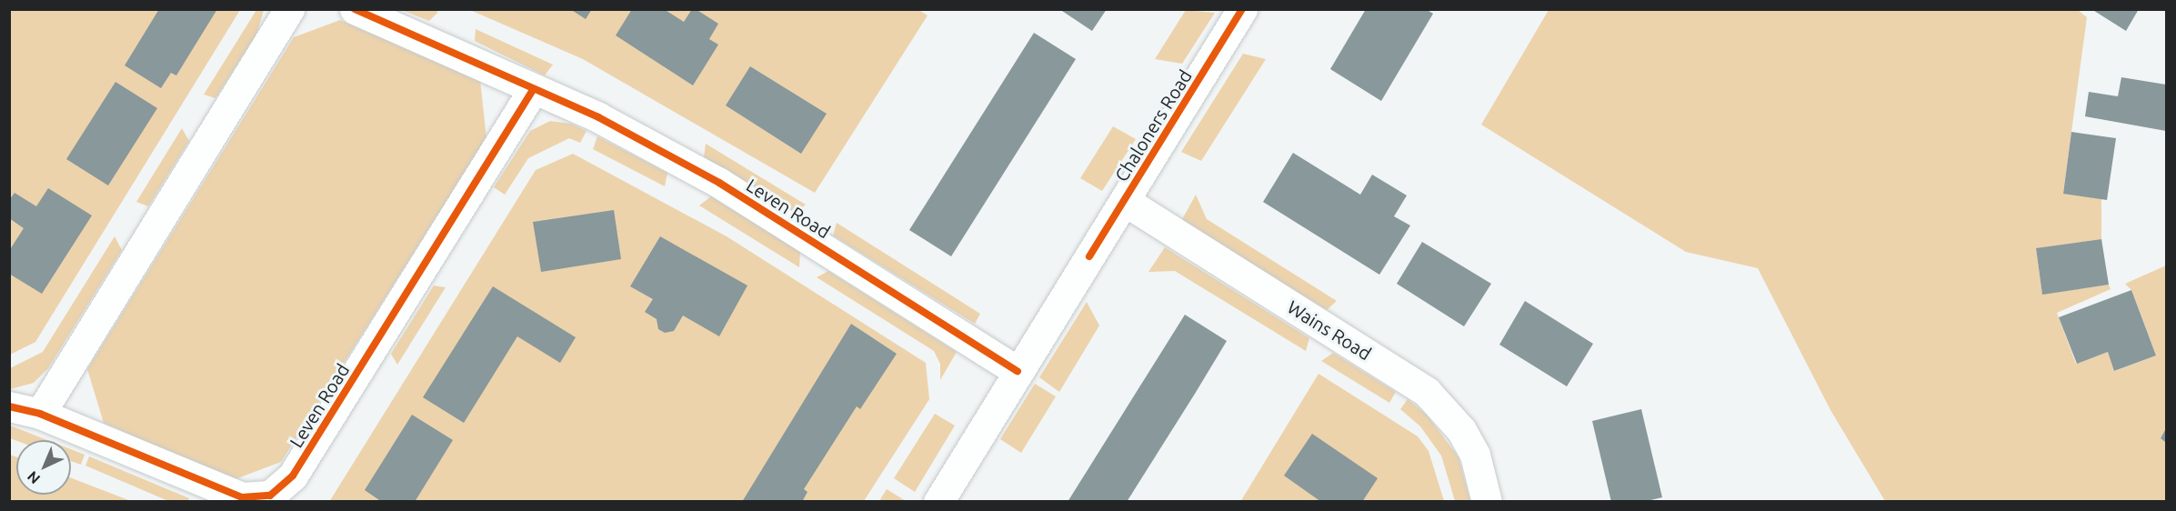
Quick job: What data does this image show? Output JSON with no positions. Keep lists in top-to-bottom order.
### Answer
{
  "streets": {
    "street": ["Chaloners Road", "Leven Road", "Wains Road"]
  },
  "crossings": [
    ["Chaloners Road", "Leven Road"],
    ["Chaloners Road", "Wains Road"]
  ],
  "north": "bottom left"
}
